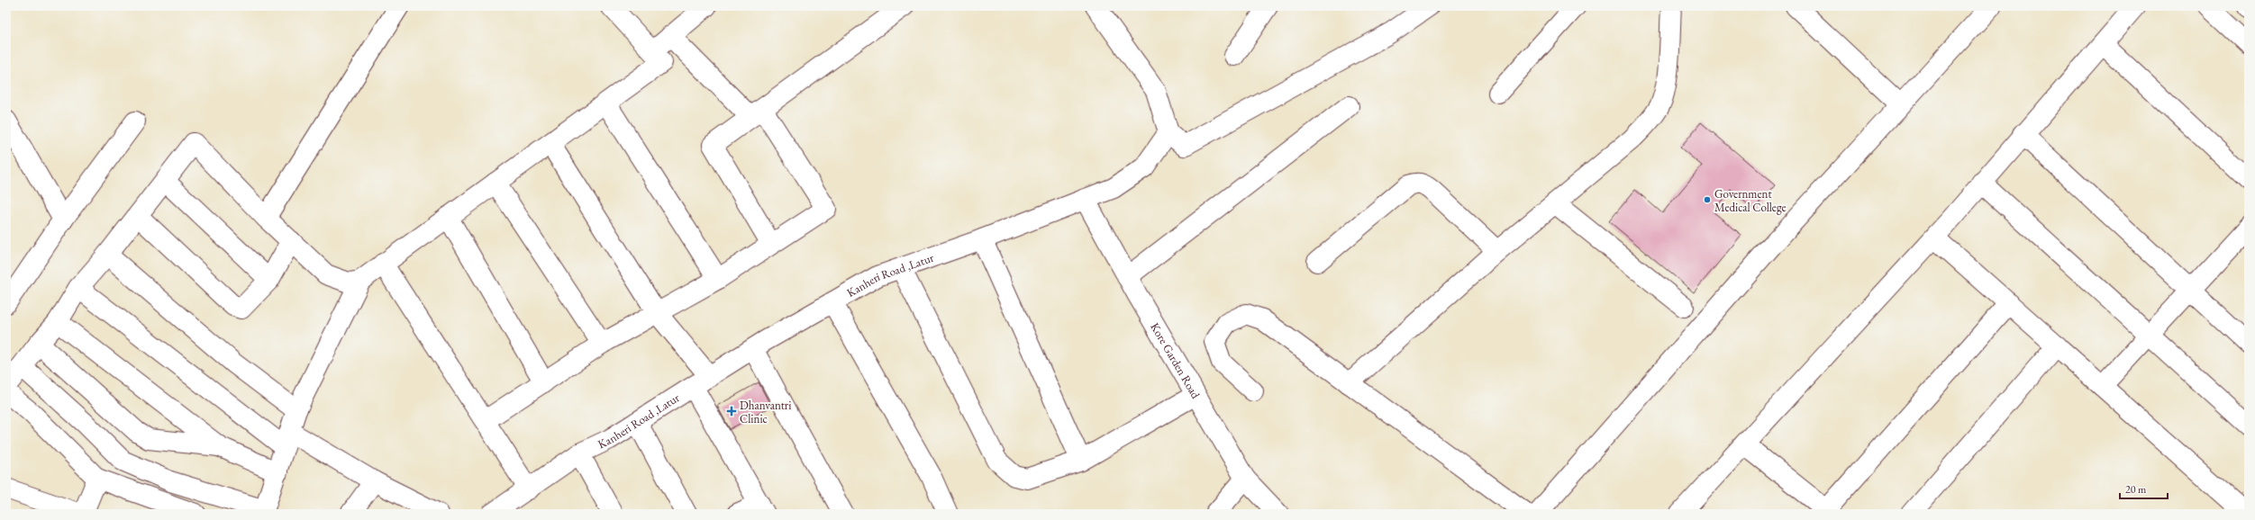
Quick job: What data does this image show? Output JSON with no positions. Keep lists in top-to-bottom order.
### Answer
{
  "streets": {
    "street": ["Kanheri Road ,Latur", "Kore Garden Road"]
  },
  "crossings": [
    ["Kanheri Road ,Latur", "Kore Garden Road"]
  ],
  "places": {
    "other": ["Government Medical College"],
    "health": ["Dhanvantri Clinic"]
  },
  "scale_bar": "20 m"
}
